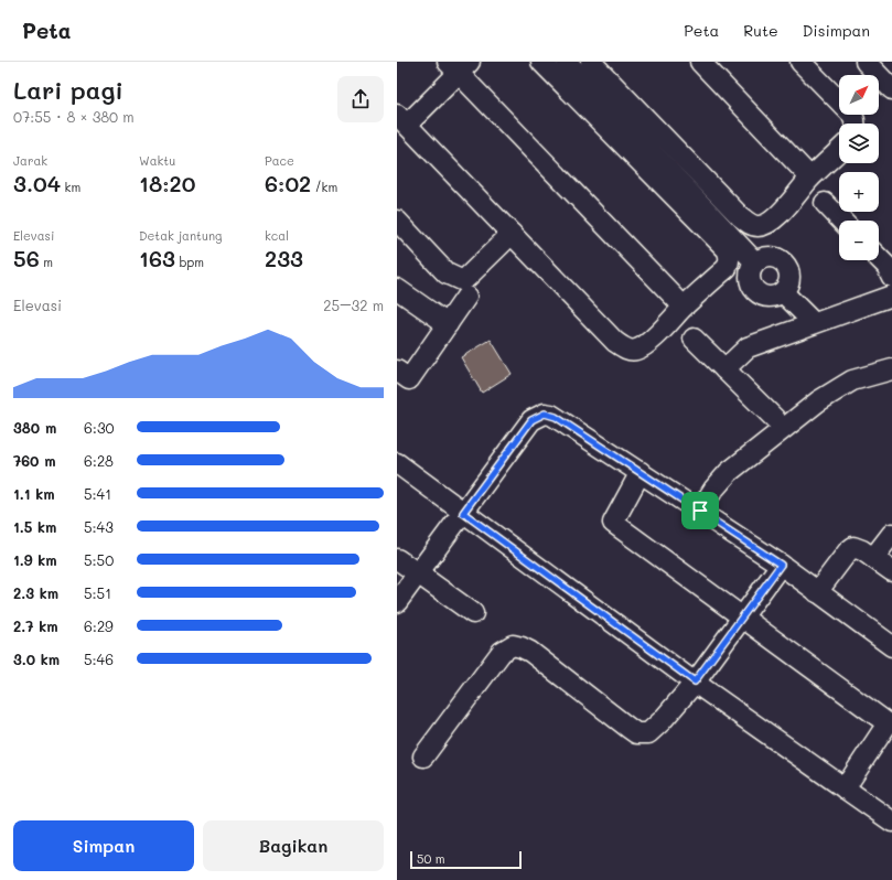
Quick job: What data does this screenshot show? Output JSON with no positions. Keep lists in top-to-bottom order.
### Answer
{
  "scale_bar": "50 m",
  "north": "top right",
  "page": {
    "header": "Peta",
    "nav": ["Peta", "Rute", "Disimpan"],
    "heading": ["Lari pagi", "07:55 · 8 × 380 m"],
    "map_buttons": ["+", "−"],
    "stats": [
      ["Jarak", "3.04 km"],
      ["Waktu", "18:20"],
      ["Pace", "6:02 /km"],
      ["Elevasi", "56 m"],
      ["Detak jantung", "163 bpm"],
      ["kcal", "233"]
    ],
    "chart": ["Elevasi", "25–32 m"],
    "list": [
      {
        "name": "380 m",
        "note": "6:30"
      },
      {
        "name": "760 m",
        "note": "6:28"
      },
      {
        "name": "1.1 km",
        "note": "5:41"
      },
      {
        "name": "1.5 km",
        "note": "5:43"
      },
      {
        "name": "1.9 km",
        "note": "5:50"
      },
      {
        "name": "2.3 km",
        "note": "5:51"
      },
      {
        "name": "2.7 km",
        "note": "6:29"
      },
      {
        "name": "3.0 km",
        "note": "5:46"
      }
    ],
    "buttons": ["Simpan", "Bagikan"],
    "scale": "50 m"
  }
}
